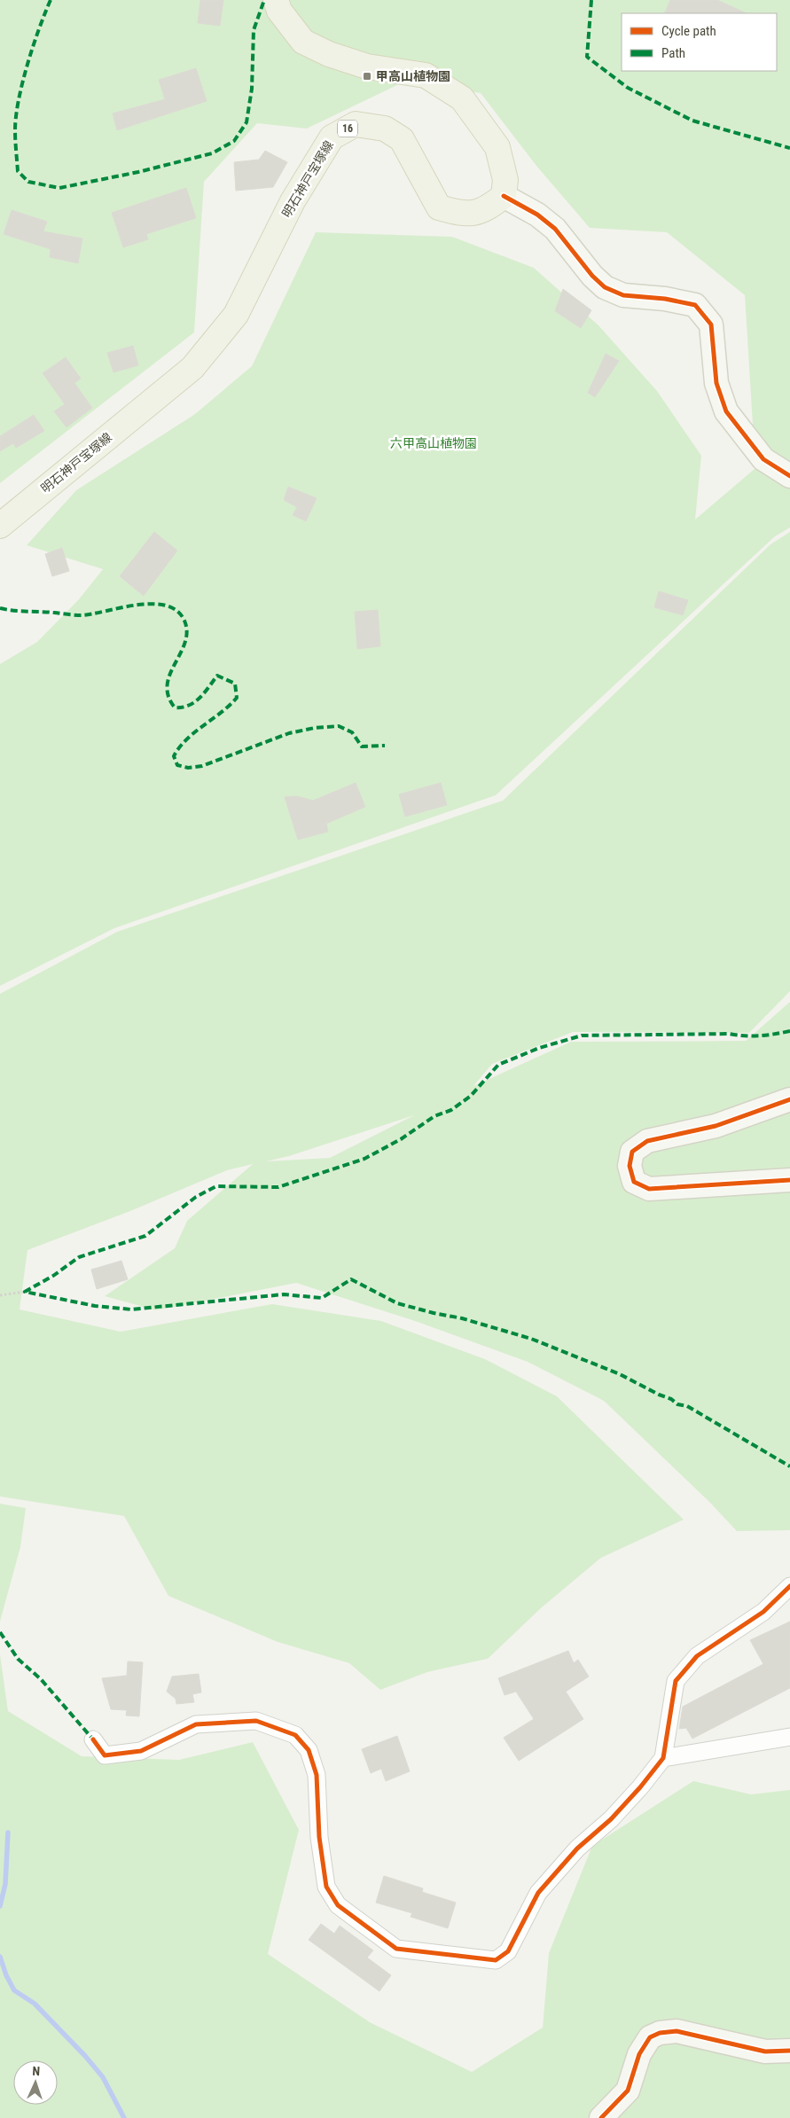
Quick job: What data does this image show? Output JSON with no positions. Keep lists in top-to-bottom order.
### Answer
{
  "streets": {
    "main road": ["16", "明石神戸宝塚線"]
  },
  "parks": ["六甲高山植物園"],
  "places": {
    "transit": ["甲高山植物園"]
  },
  "legend": ["Cycle path", "Path"],
  "north": "top"
}
